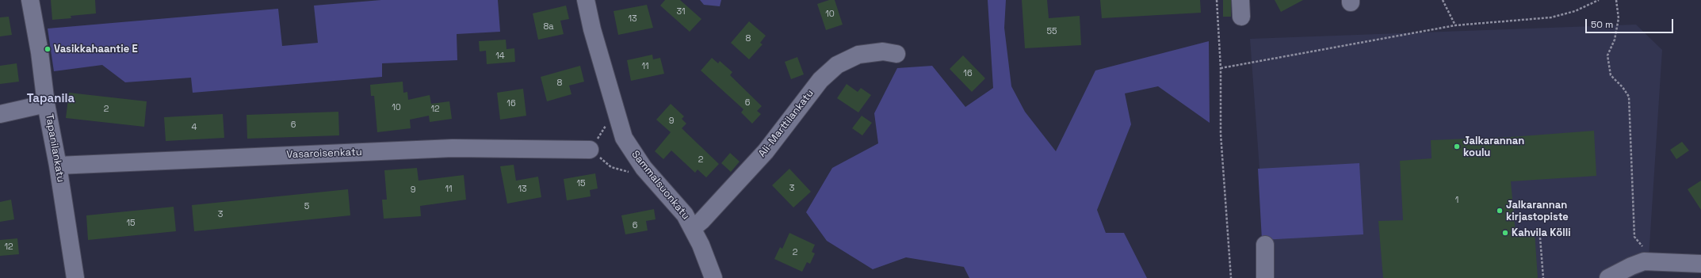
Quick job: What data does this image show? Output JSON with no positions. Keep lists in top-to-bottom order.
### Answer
{
  "streets": {
    "street": [
      "Ali-Marttilankatu",
      "Tapanilankatu",
      "Vasaroisenkatu",
      "Sammalsuonkatu"
    ]
  },
  "crossings": [
    ["Ali-Marttilankatu", "Sammalsuonkatu"],
    ["Tapanilankatu", "Vasaroisenkatu"]
  ],
  "districts": ["Tapanila"],
  "places": [
    "Vasikkahaantie E",
    "Jalkarannan koulu",
    "Jalkarannan kirjastopiste",
    "Kahvila Kölli"
  ],
  "house_numbers": [
    "31",
    "10",
    "13",
    "8a",
    "55",
    "8",
    "14",
    "11",
    "16",
    "8",
    "6",
    "16",
    "10",
    "2",
    "12",
    "9",
    "6",
    "4",
    "2",
    "15",
    "3",
    "11",
    "13",
    "9",
    "1",
    "5",
    "3",
    "15",
    "6",
    "12",
    "2"
  ],
  "scale_bar": "50 m"
}
